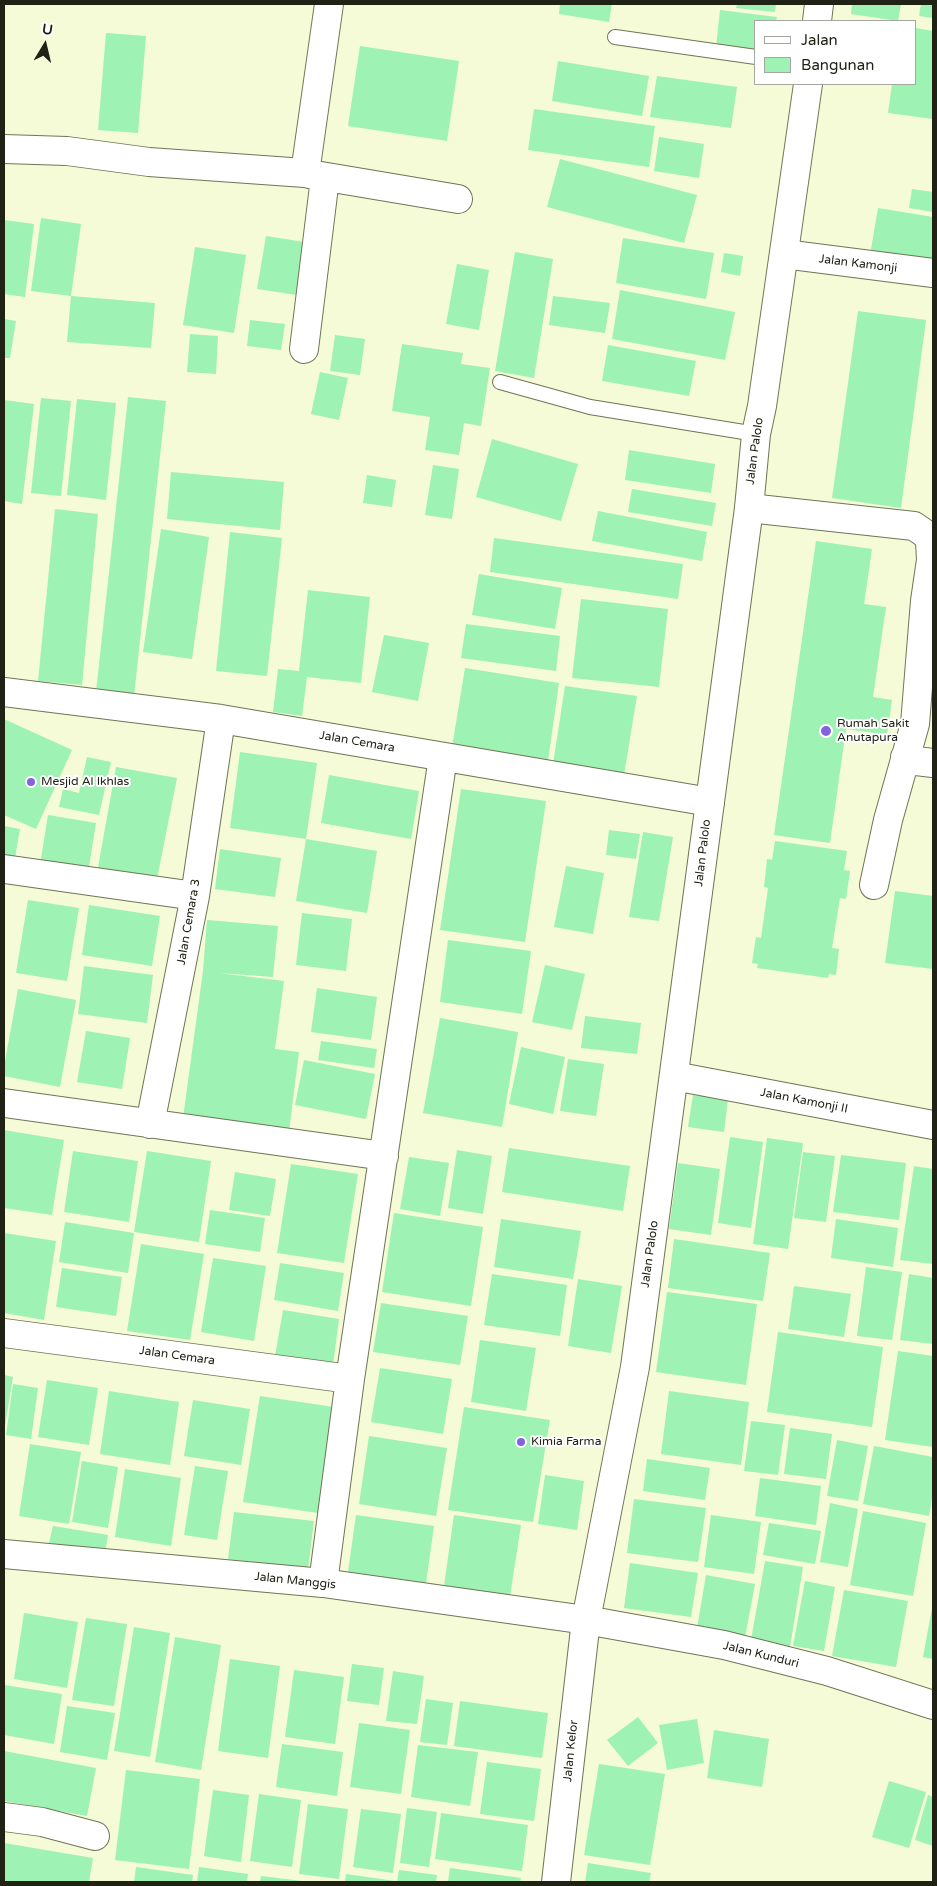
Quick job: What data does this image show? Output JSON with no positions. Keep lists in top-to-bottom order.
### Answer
{
  "streets": {
    "street": [
      "Jalan Kamonji",
      "Jalan Palolo",
      "Jalan Cemara",
      "Jalan Cemara 3",
      "Jalan Kamonji II",
      "Jalan Manggis",
      "Jalan Kunduri",
      "Jalan Kelor"
    ]
  },
  "crossings": [
    ["Jalan Kamonji", "Jalan Palolo"],
    ["Jalan Palolo", "Jalan Cemara"],
    ["Jalan Palolo", "Jalan Kamonji II"],
    ["Jalan Palolo", "Jalan Manggis"],
    ["Jalan Palolo", "Jalan Kunduri"],
    ["Jalan Palolo", "Jalan Kelor"],
    ["Jalan Cemara", "Jalan Cemara 3"],
    ["Jalan Manggis", "Jalan Kunduri"],
    ["Jalan Manggis", "Jalan Kelor"],
    ["Jalan Kunduri", "Jalan Kelor"]
  ],
  "places": ["Rumah Sakit Anutapura", "Mesjid Al Ikhlas", "Kimia Farma"],
  "legend": ["Jalan", "Bangunan"],
  "north": "top"
}
